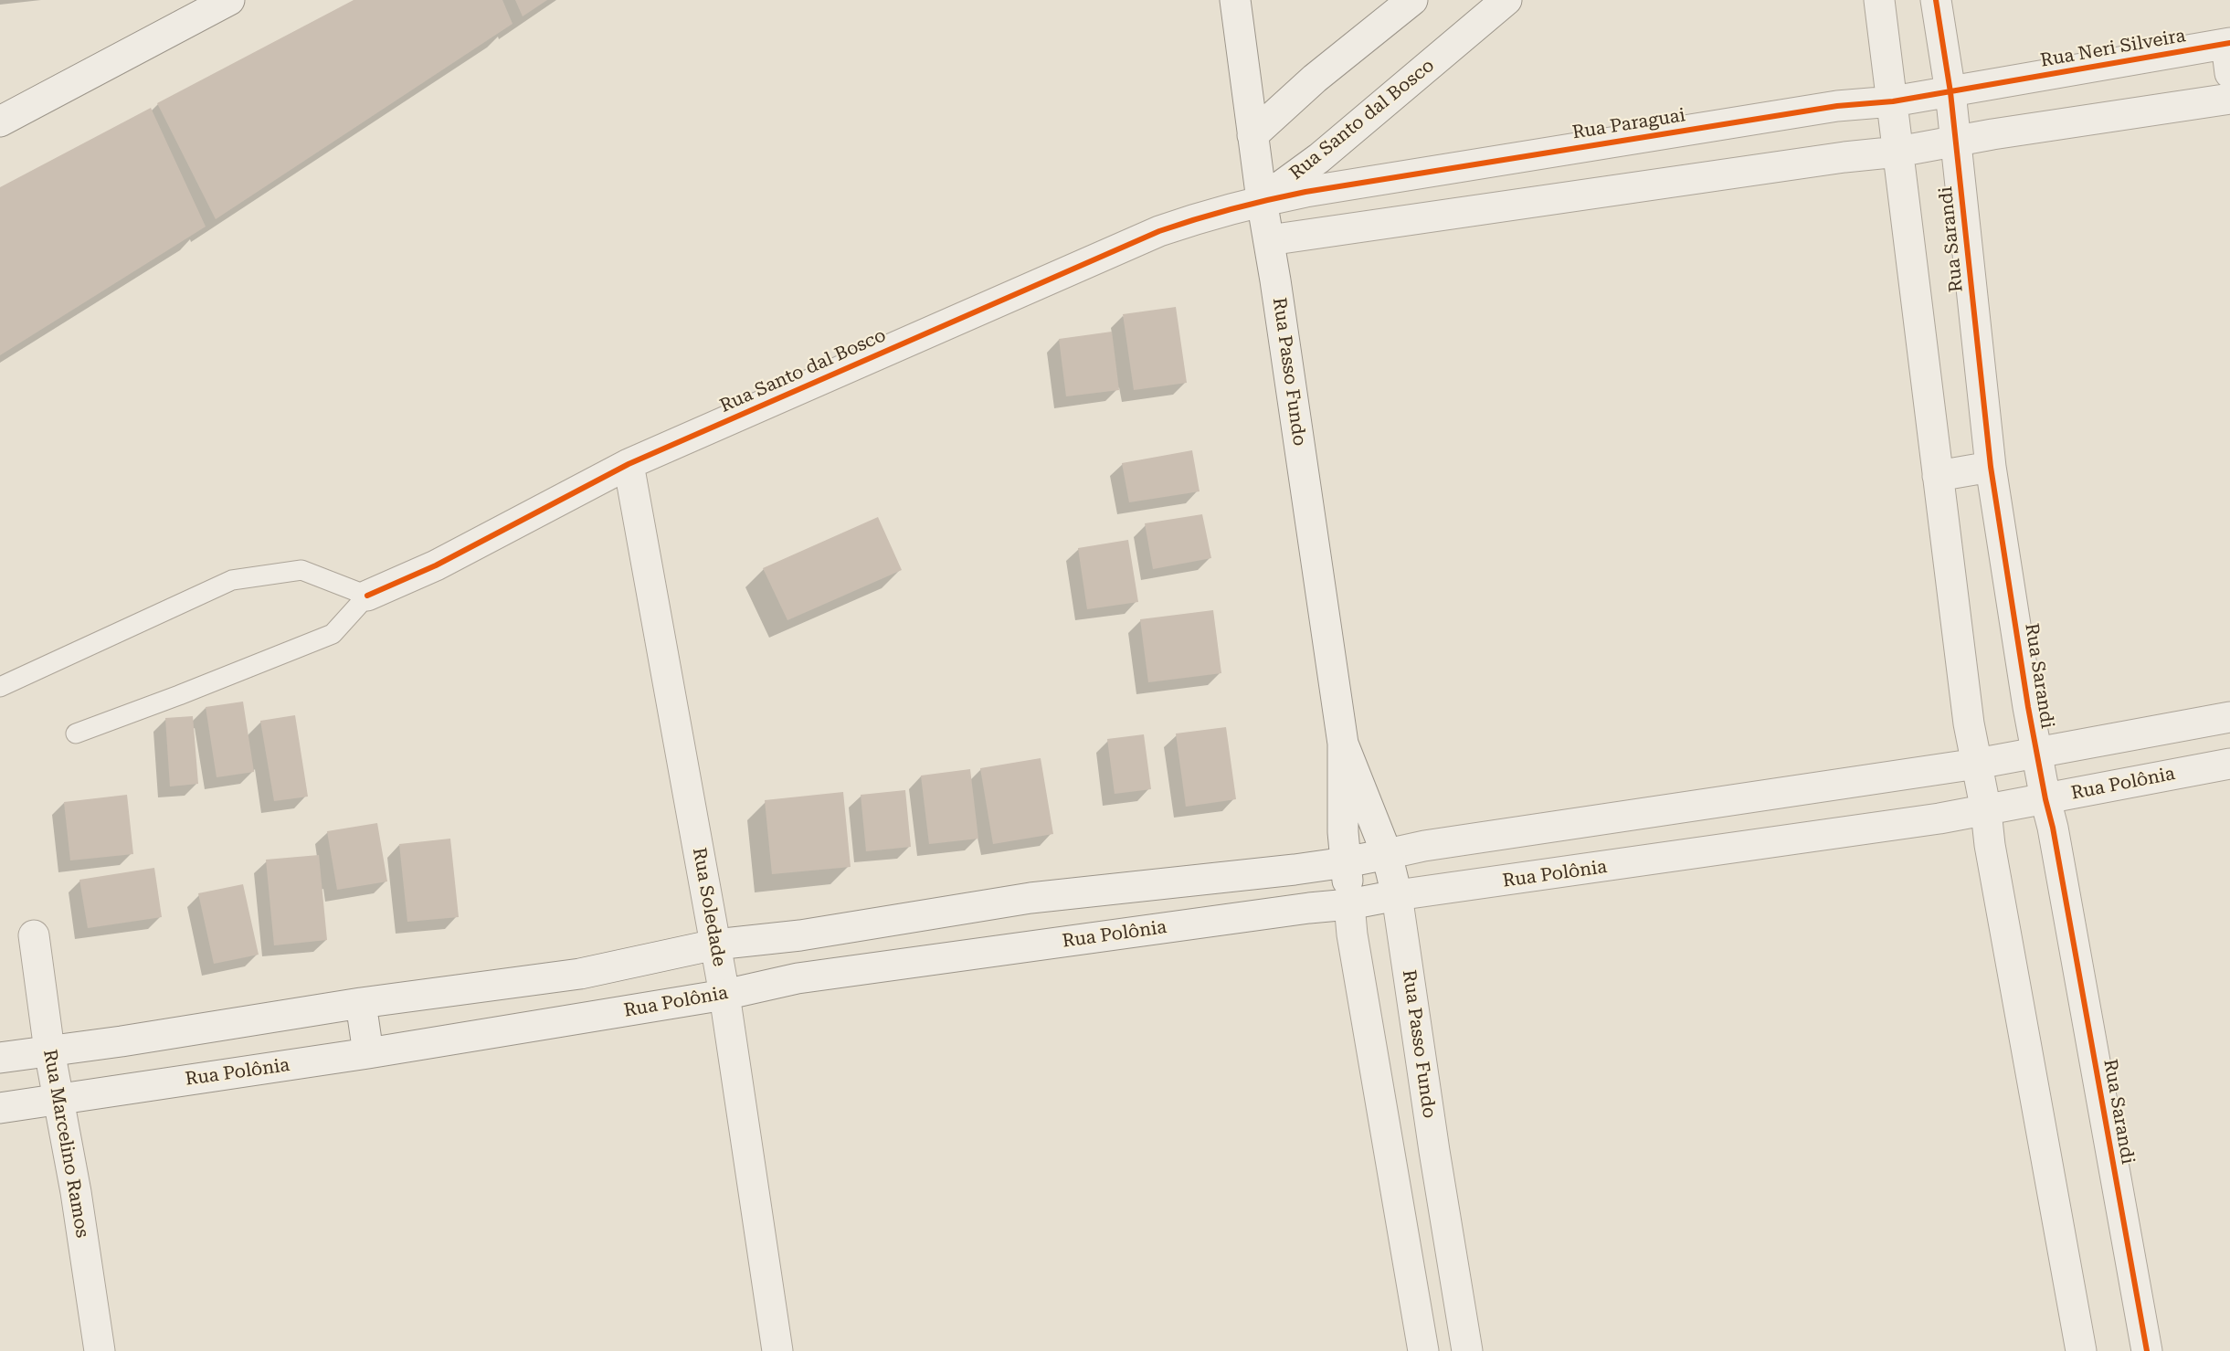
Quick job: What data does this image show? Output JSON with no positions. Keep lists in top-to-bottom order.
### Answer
{
  "streets": {
    "street": [
      "Rua Neri Silveira",
      "Rua Santo dal Bosco",
      "Rua Paraguai",
      "Rua Sarandi",
      "Rua Passo Fundo",
      "Rua Polônia",
      "Rua Soledade",
      "Rua Marcelino Ramos"
    ]
  },
  "crossings": [
    ["Rua Neri Silveira", "Rua Paraguai"],
    ["Rua Santo dal Bosco", "Rua Paraguai"],
    ["Rua Santo dal Bosco", "Rua Passo Fundo"],
    ["Rua Santo dal Bosco", "Rua Soledade"],
    ["Rua Paraguai", "Rua Sarandi"],
    ["Rua Paraguai", "Rua Passo Fundo"],
    ["Rua Sarandi", "Rua Polônia"],
    ["Rua Passo Fundo", "Rua Polônia"],
    ["Rua Polônia", "Rua Soledade"],
    ["Rua Polônia", "Rua Marcelino Ramos"]
  ]
}
